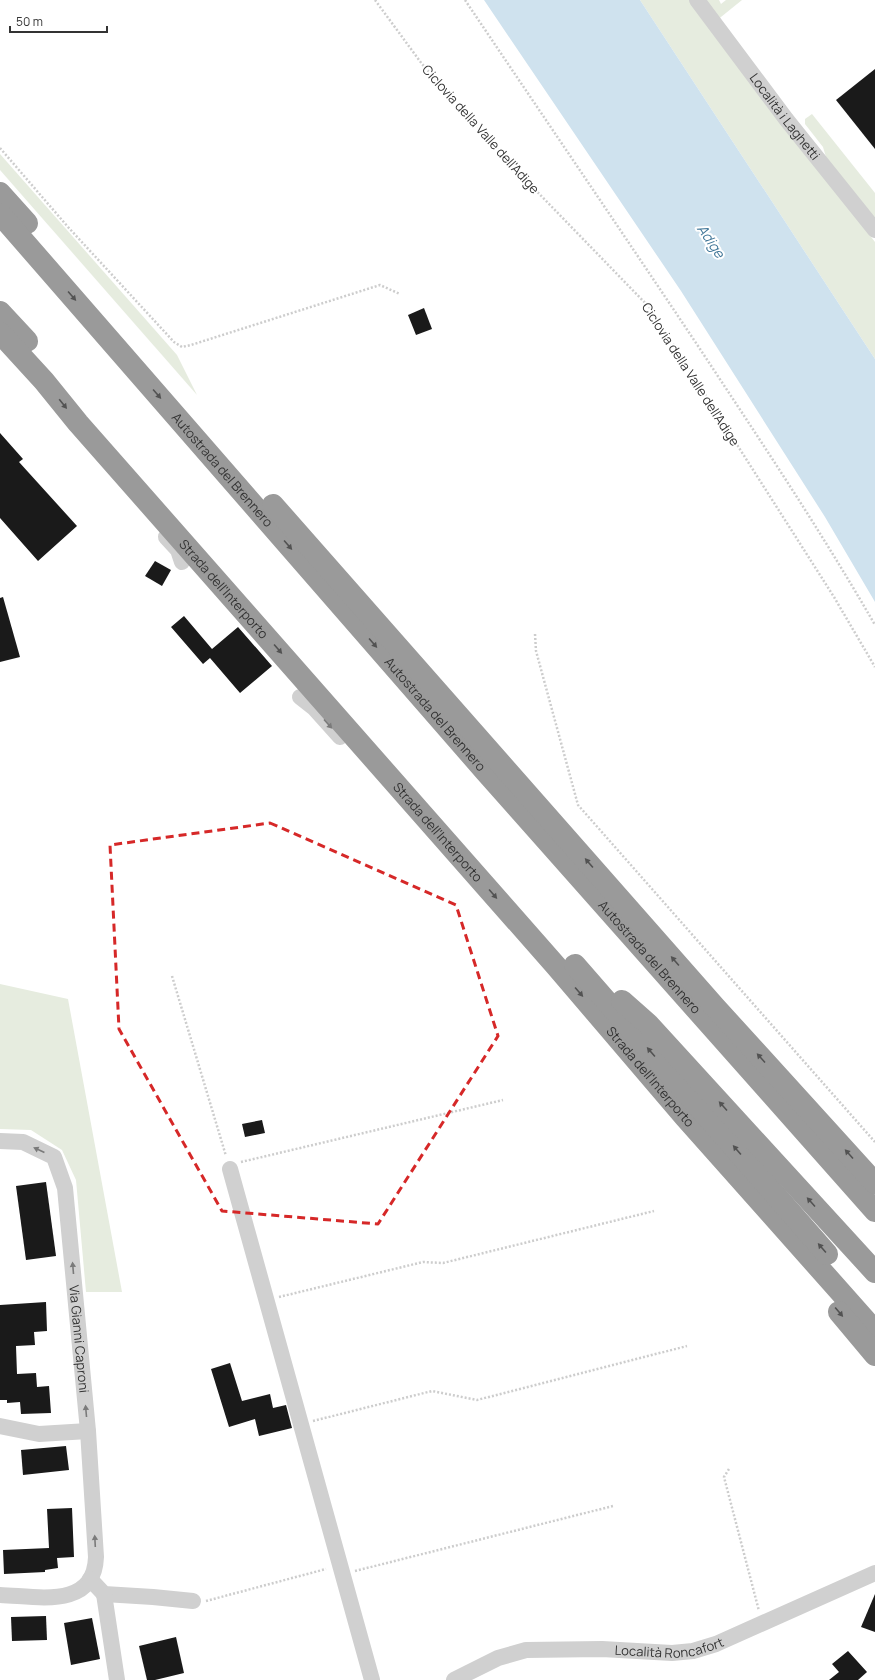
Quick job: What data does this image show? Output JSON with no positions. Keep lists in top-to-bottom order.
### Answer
{
  "streets": {
    "highway": ["Autostrada del Brennero", "Strada dell'Interporto"],
    "street": ["Località i Laghetti", "Via Gianni Caproni", "Località Roncafort"],
    "path": ["Ciclovia della Valle dell'Adige"]
  },
  "one_way": ["Via Gianni Caproni"],
  "water": ["Adige"],
  "scale_bar": "50 m"
}
